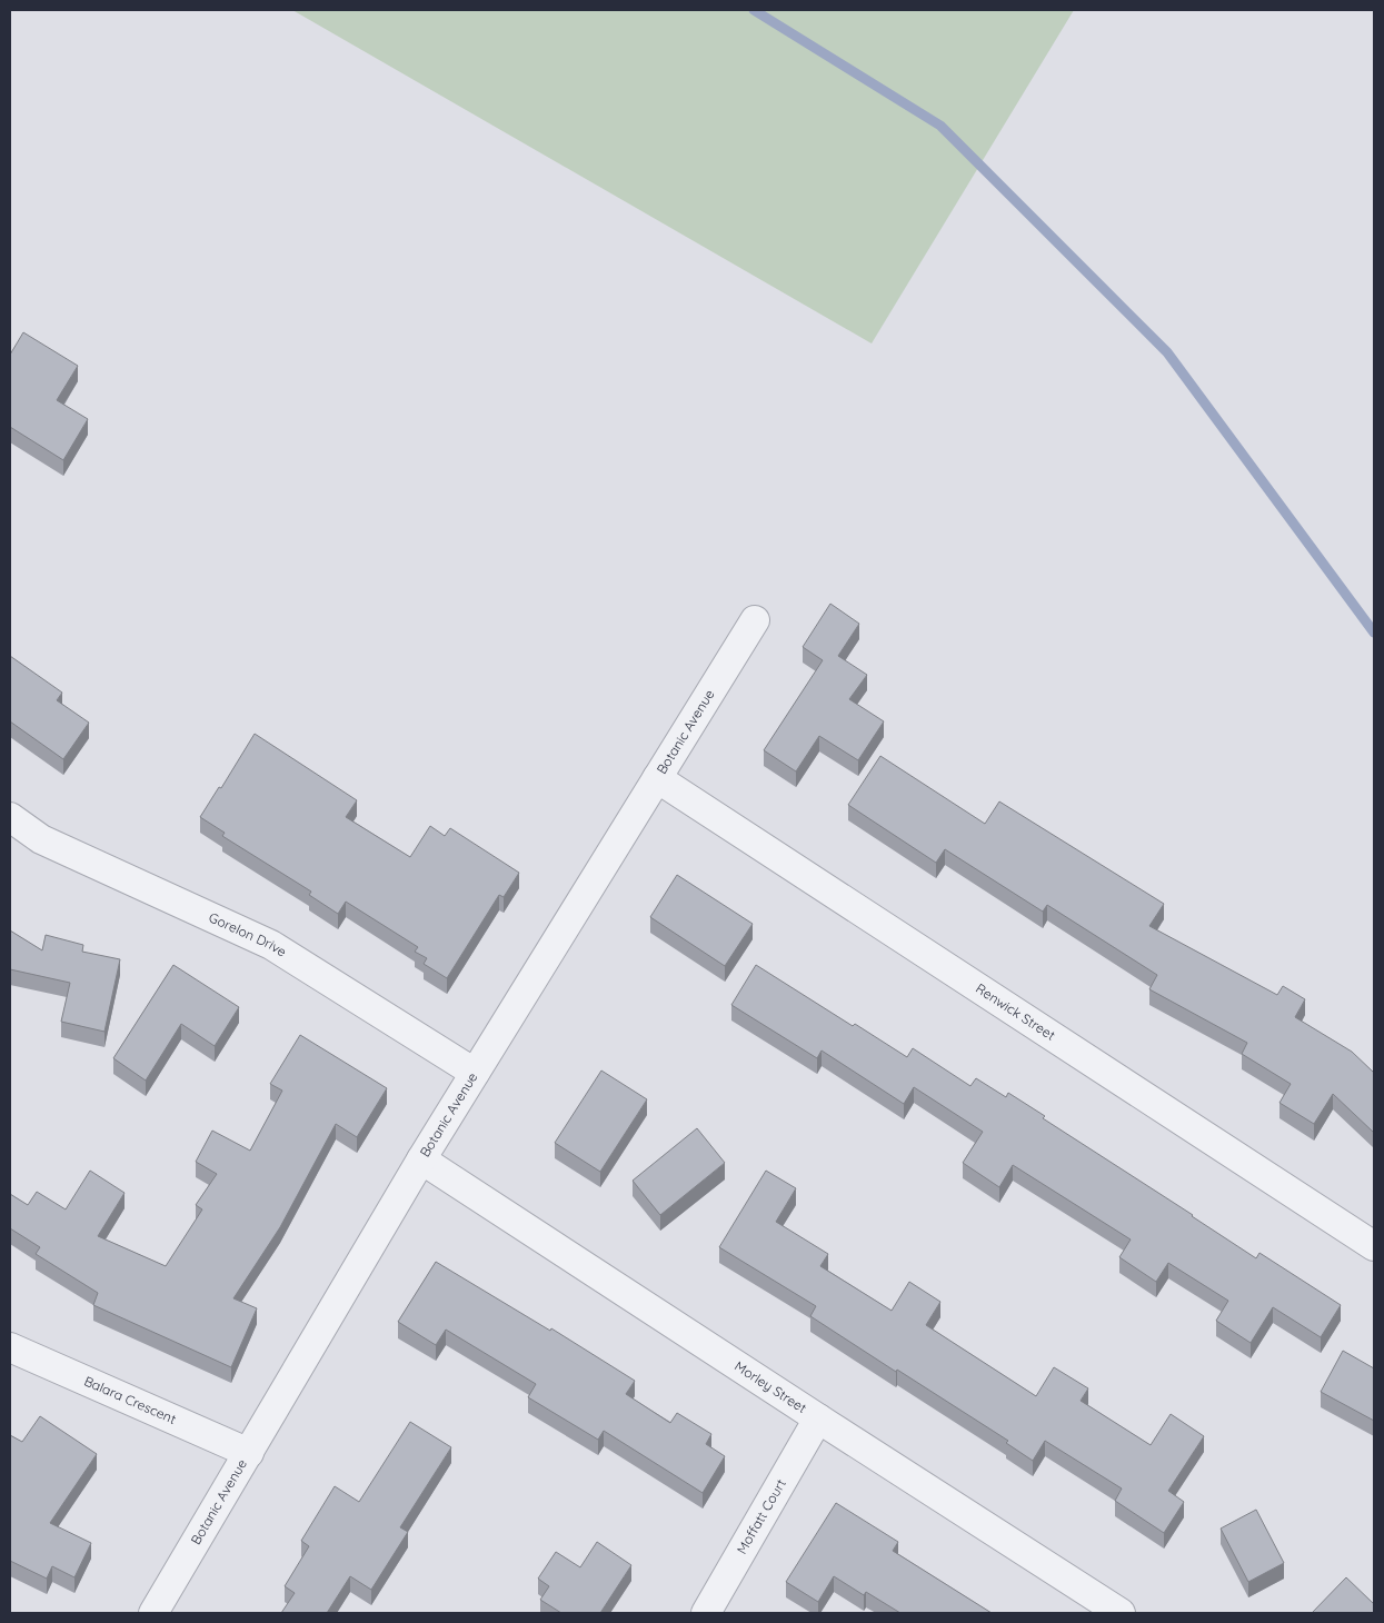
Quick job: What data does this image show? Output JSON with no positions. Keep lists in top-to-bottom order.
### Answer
{
  "streets": {
    "street": [
      "Botanic Avenue",
      "Gorelon Drive",
      "Renwick Street",
      "Morley Street",
      "Balara Crescent",
      "Moffatt Court"
    ]
  },
  "crossings": [
    ["Botanic Avenue", "Gorelon Drive"],
    ["Botanic Avenue", "Renwick Street"],
    ["Botanic Avenue", "Morley Street"],
    ["Botanic Avenue", "Balara Crescent"],
    ["Morley Street", "Moffatt Court"]
  ]
}
